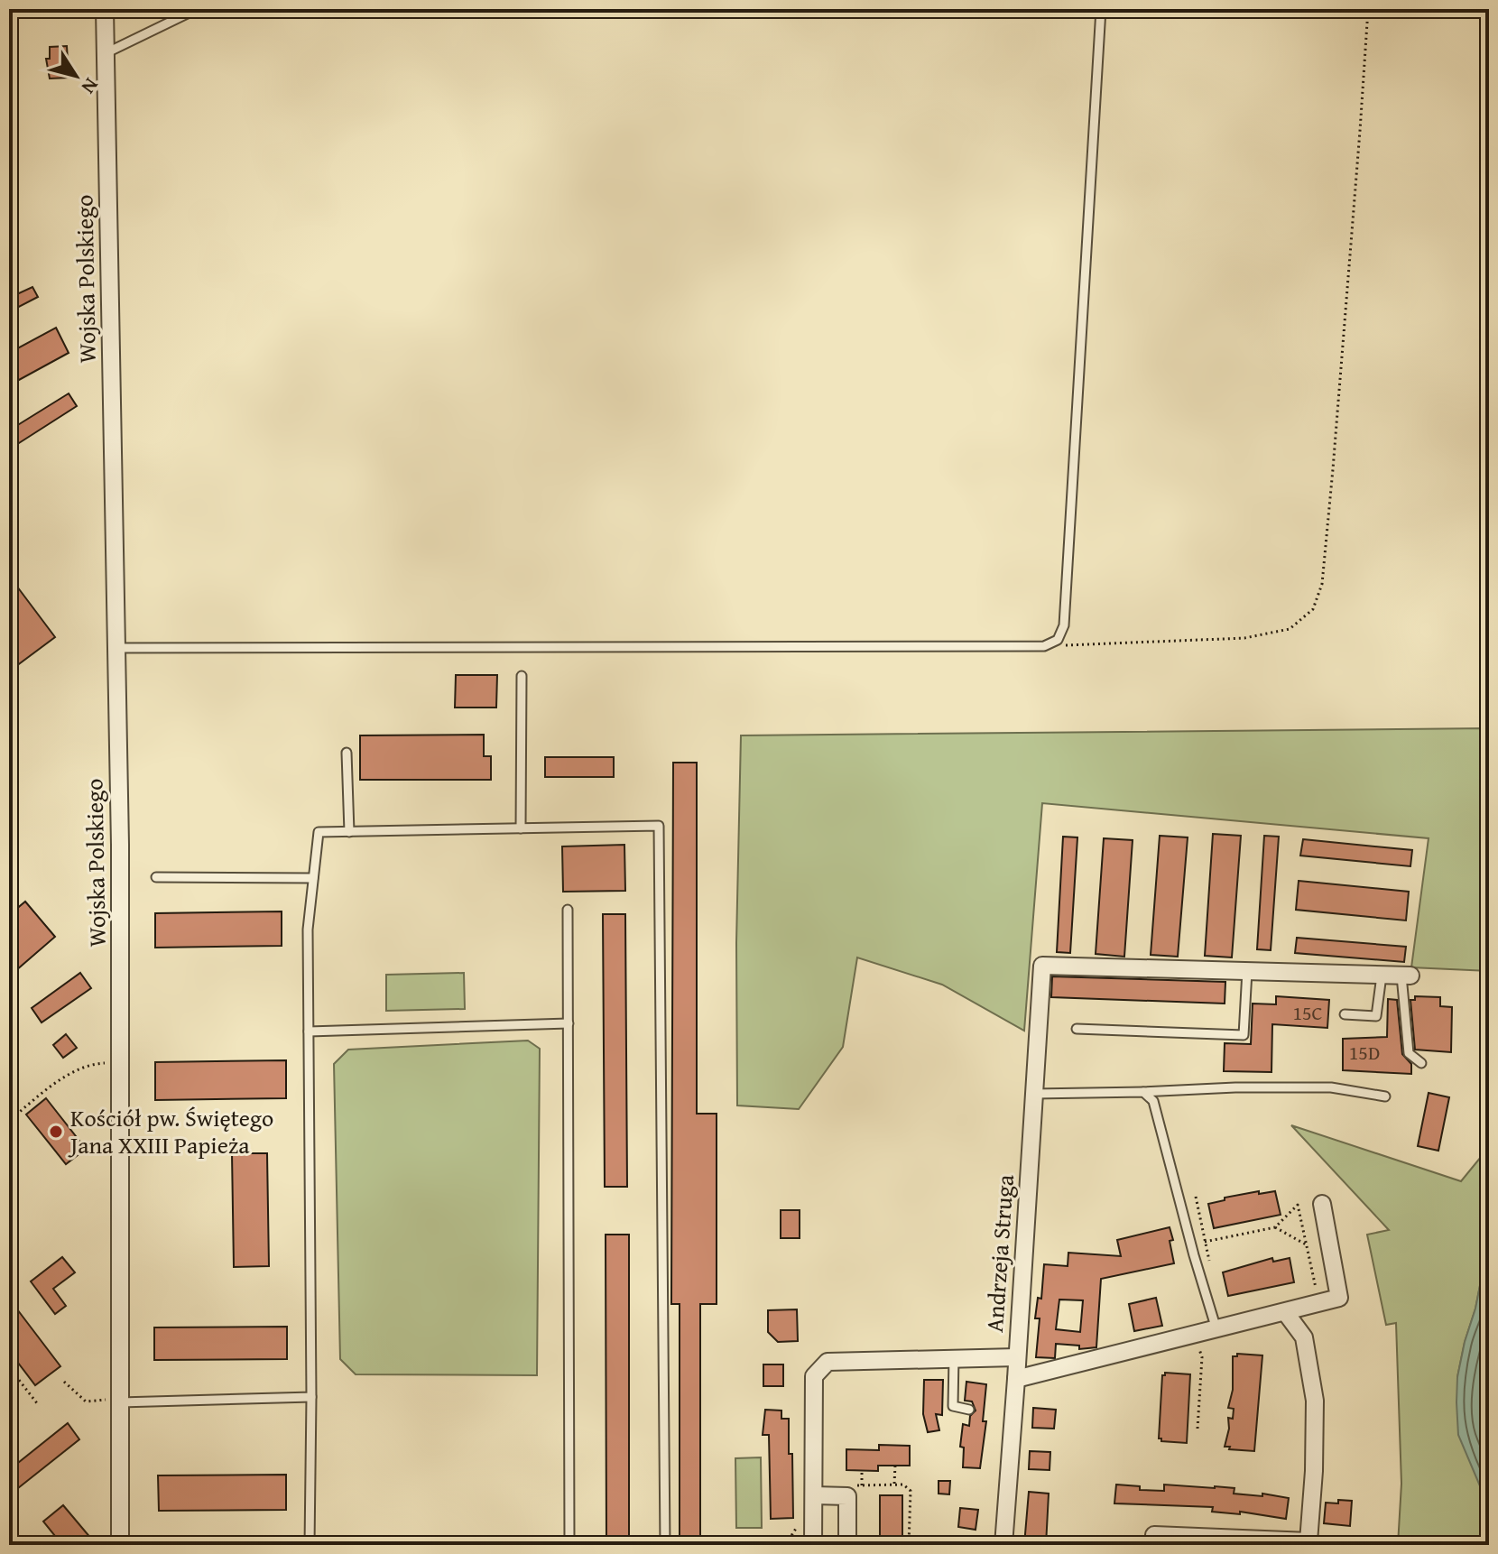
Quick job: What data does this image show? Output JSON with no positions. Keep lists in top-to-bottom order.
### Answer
{
  "streets": {
    "street": ["Wojska Polskiego", "Andrzeja Struga"]
  },
  "places": ["Kościół pw. Świętego Jana XXIII Papieża"],
  "house_numbers": ["15C", "15D"],
  "north": "bottom right"
}
